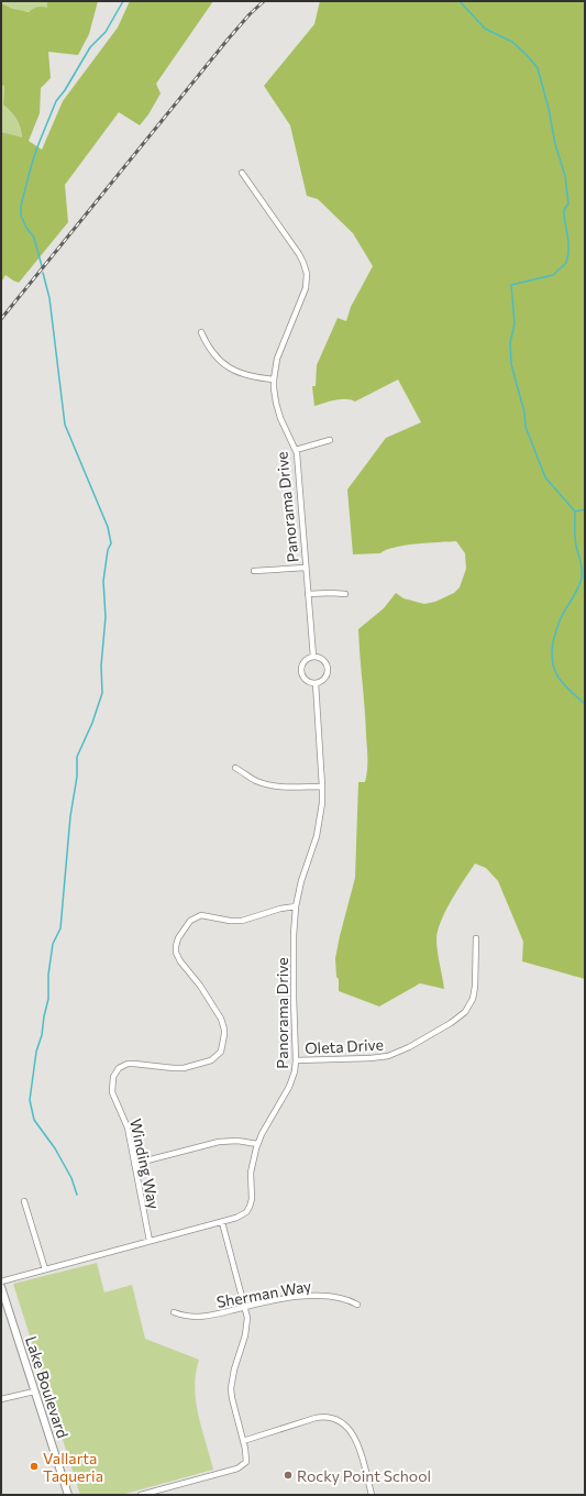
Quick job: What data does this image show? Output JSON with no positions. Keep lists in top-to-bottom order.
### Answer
{
  "streets": {
    "main road": ["Lake Boulevard"],
    "street": [
      "Panorama Drive",
      "Oleta Drive",
      "Winding Way",
      "Sherman Way"
    ]
  },
  "crossings": [
    ["Panorama Drive", "Oleta Drive"],
    ["Panorama Drive", "Winding Way"]
  ],
  "places": ["Vallarta Taqueria", "Rocky Point School"]
}
